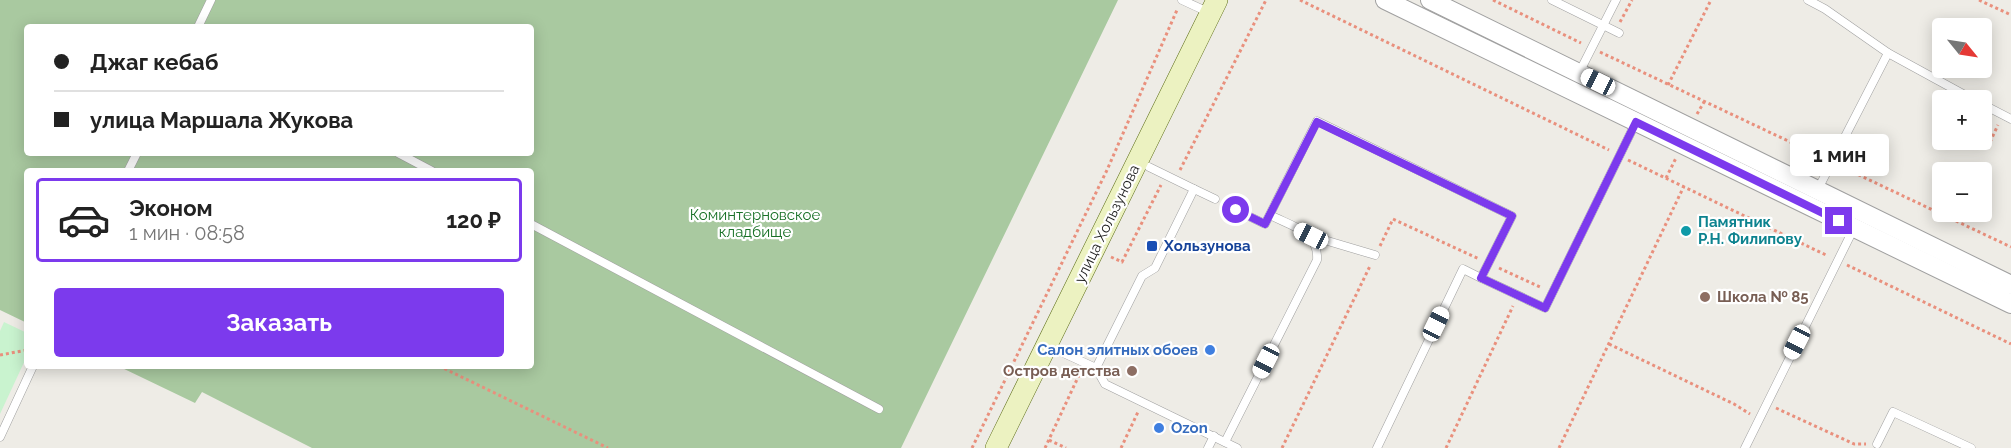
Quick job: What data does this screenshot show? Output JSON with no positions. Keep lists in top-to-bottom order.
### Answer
{
  "streets": {
    "main road": ["улица Хользунова"]
  },
  "parks": ["Коминтерновское кладбище"],
  "places": {
    "other": [
      "Памятник Р.Н. Филипову",
      "Школа № 85",
      "Салон элитных обоев",
      "Остров детства",
      "Ozon"
    ],
    "transit": ["Хользунова"]
  },
  "north": "bottom right",
  "page": {
    "map_buttons": ["+", "−"],
    "banner": ["Джаг кебаб", "улица Маршала Жукова"],
    "bubble": "1 мин",
    "list": [
      {
        "name": "Эконом",
        "note": "1 мин · 08:58",
        "value": "120 ₽"
      }
    ],
    "buttons": "Заказать"
  }
}
